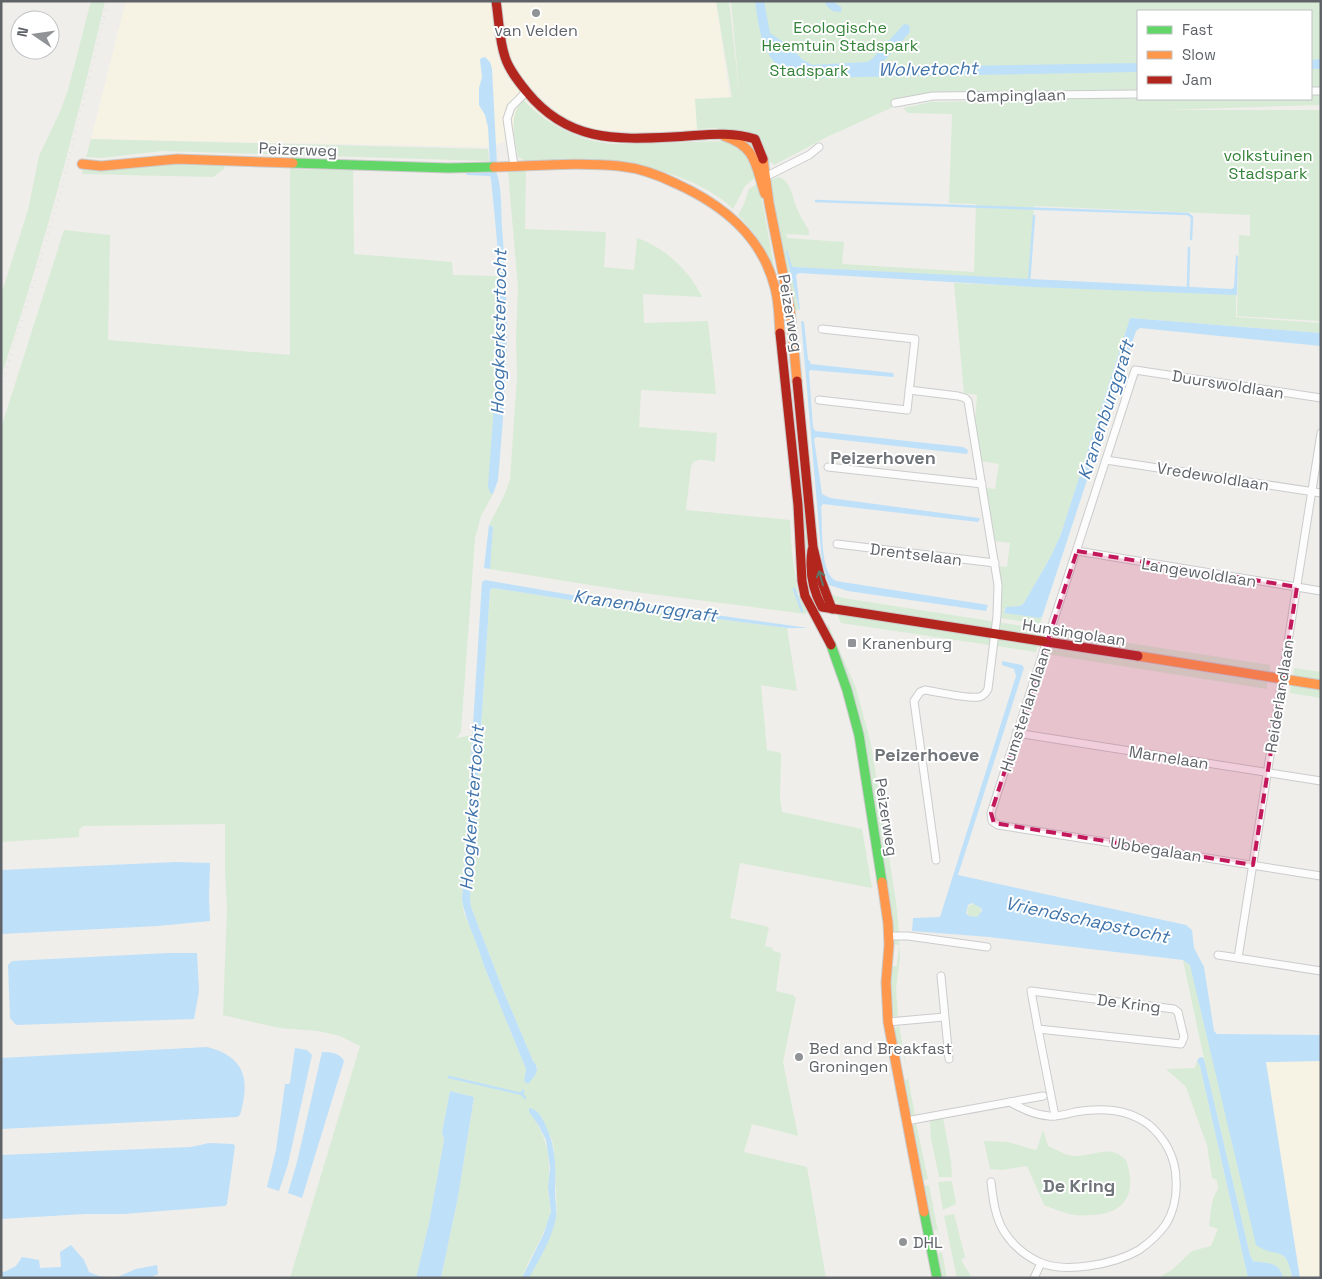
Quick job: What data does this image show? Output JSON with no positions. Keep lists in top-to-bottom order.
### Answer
{
  "streets": {
    "street": [
      "Campinglaan",
      "Peizerweg",
      "Duurswoldlaan",
      "Vredewoldlaan",
      "Drentselaan",
      "Langewoldlaan",
      "Hunsingolaan",
      "Reiderlandlaan",
      "Humsterlandlaan",
      "Marnelaan",
      "Ubbegalaan",
      "De Kring"
    ]
  },
  "crossings": [
    ["Peizerweg", "Hunsingolaan"],
    ["Duurswoldlaan", "Humsterlandlaan"],
    ["Vredewoldlaan", "Reiderlandlaan"],
    ["Vredewoldlaan", "Humsterlandlaan"],
    ["Langewoldlaan", "Reiderlandlaan"],
    ["Langewoldlaan", "Humsterlandlaan"],
    ["Hunsingolaan", "Reiderlandlaan"],
    ["Hunsingolaan", "Humsterlandlaan"],
    ["Reiderlandlaan", "Marnelaan"],
    ["Reiderlandlaan", "Ubbegalaan"],
    ["Humsterlandlaan", "Marnelaan"],
    ["Humsterlandlaan", "Ubbegalaan"]
  ],
  "districts": ["Peizerhoven", "Peizerhoeve", "De Kring"],
  "water": [
    "Wolvetocht",
    "Hoogkerkstertocht",
    "Kranenburggraft",
    "Vriendschapstocht"
  ],
  "parks": ["Ecologische Heemtuin Stadspark", "Stadspark", "volkstuinen Stadspark"],
  "places": {
    "other": ["van Velden", "Bed and Breakfast Groningen", "DHL"],
    "transit": ["Kranenburg"]
  },
  "legend": ["Fast", "Slow", "Jam"],
  "north": "left"
}
